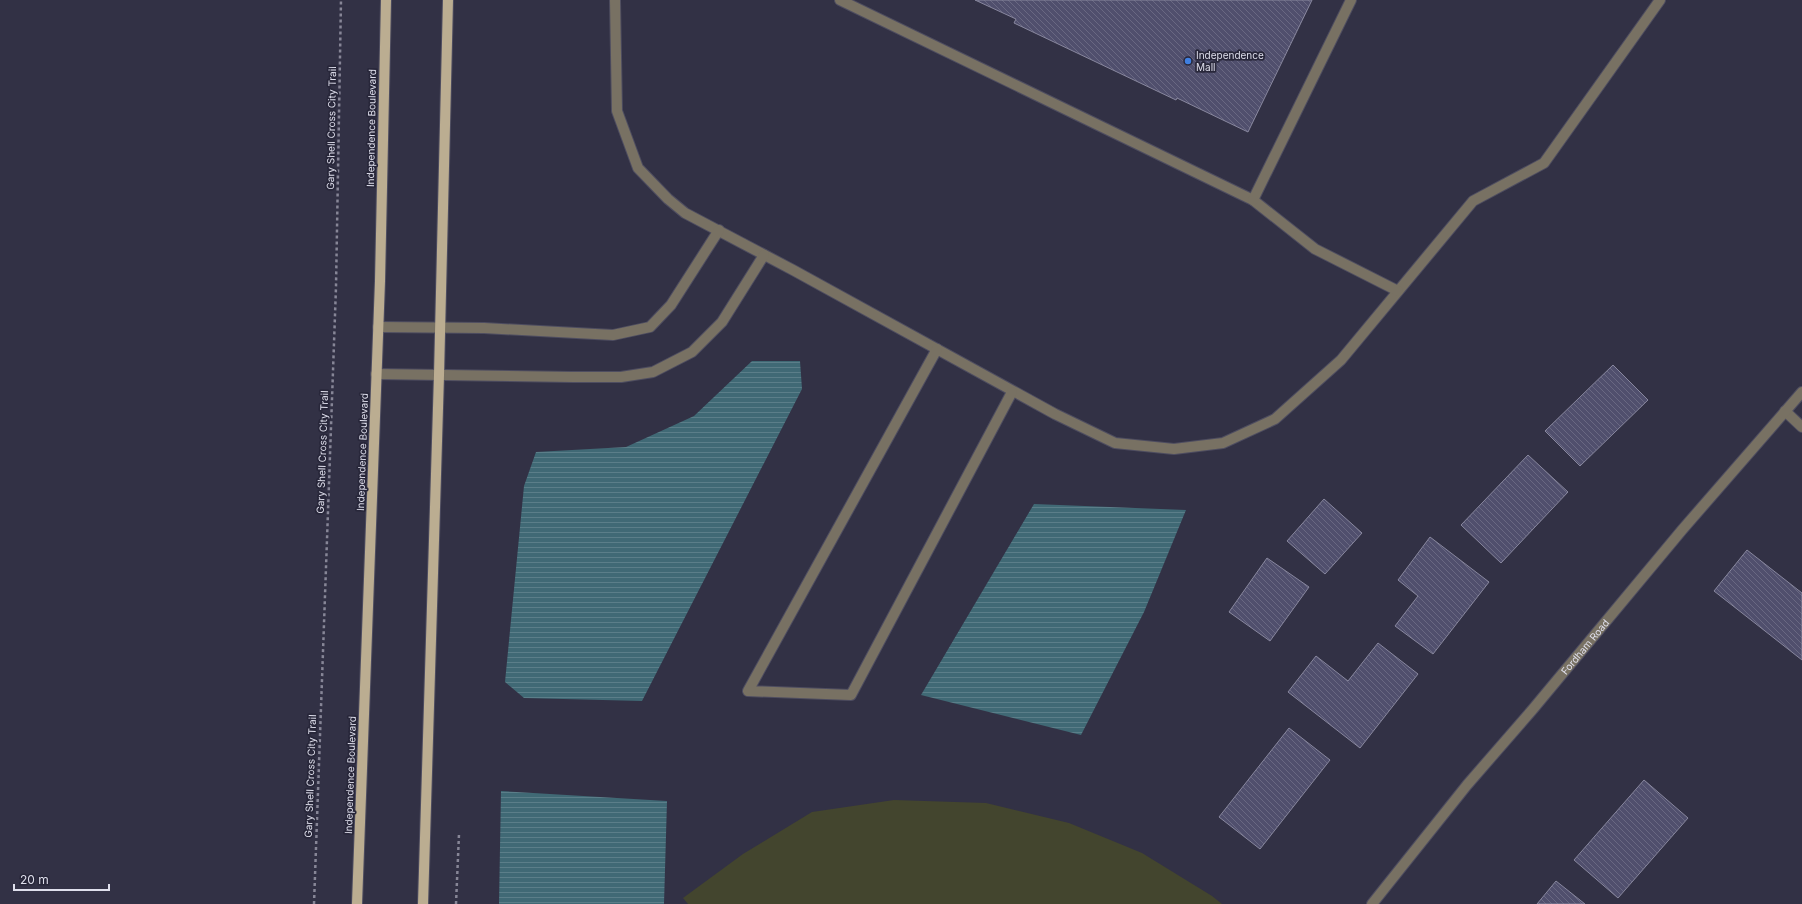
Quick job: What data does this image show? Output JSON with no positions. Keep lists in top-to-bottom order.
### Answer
{
  "streets": {
    "main road": ["Independence Boulevard"],
    "street": ["Fordham Road"],
    "path": ["Gary Shell Cross City Trail"]
  },
  "places": ["Independence Mall"],
  "scale_bar": "20 m"
}
